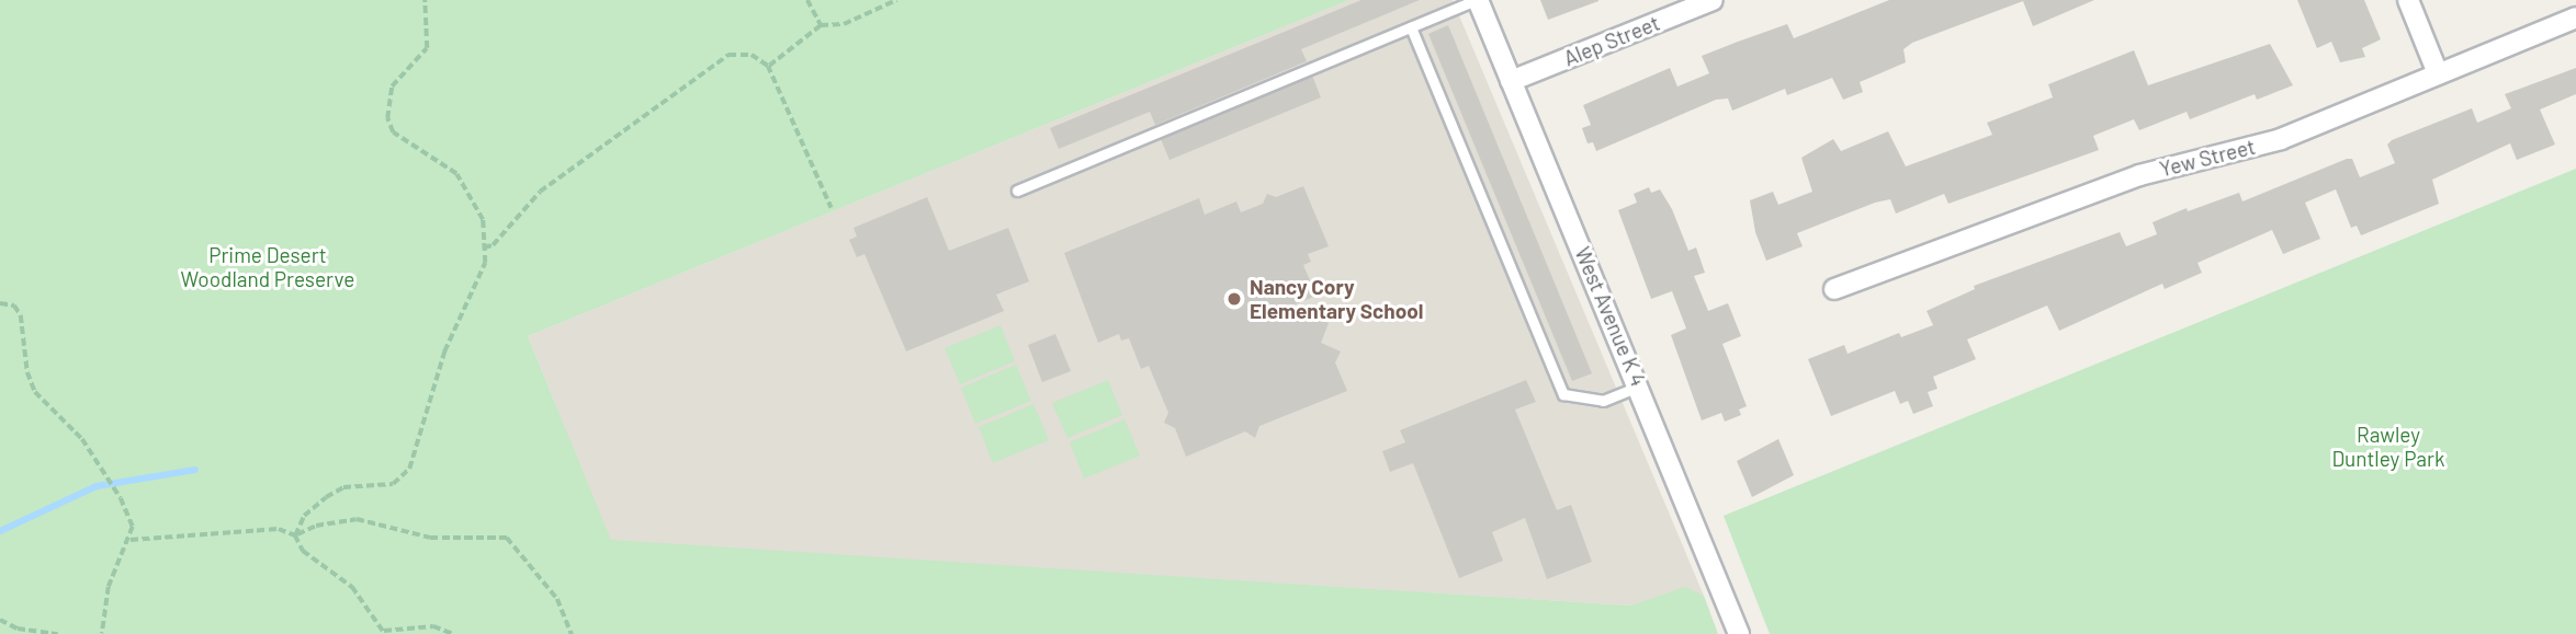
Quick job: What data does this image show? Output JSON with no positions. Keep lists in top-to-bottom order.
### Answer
{
  "streets": {
    "street": ["Alep Street", "Yew Street", "West Avenue K 4"]
  },
  "crossings": [
    ["Alep Street", "West Avenue K 4"]
  ],
  "parks": ["Prime Desert Woodland Preserve", "Rawley Duntley Park"],
  "places": ["Nancy Cory Elementary School"]
}
